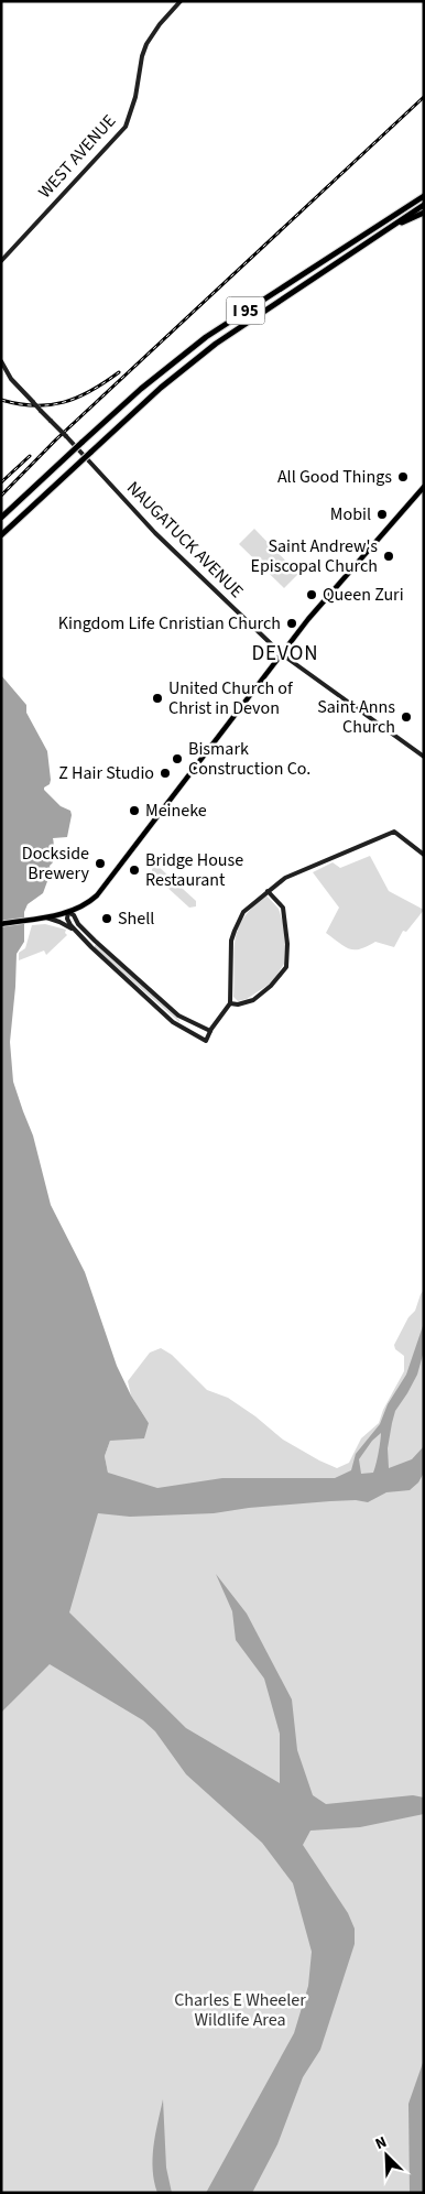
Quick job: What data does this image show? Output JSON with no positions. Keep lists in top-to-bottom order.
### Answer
{
  "streets": {
    "highway": ["I 95"],
    "street": ["WEST AVENUE", "NAUGATUCK AVENUE"]
  },
  "districts": ["DEVON"],
  "parks": ["Charles E Wheeler Wildlife Area"],
  "places": [
    "All Good Things",
    "Mobil",
    "Saint Andrew's Episcopal Church",
    "Queen Zuri",
    "Kingdom Life Cnristian Church",
    "United Church of Christ in Devon",
    "Saint Anns Church",
    "Bismark Construction Co.",
    "Z Hair Studio",
    "Meineke",
    "Dockside Brewery",
    "Bridge House Restaurant",
    "Shell"
  ],
  "north": "top left"
}
